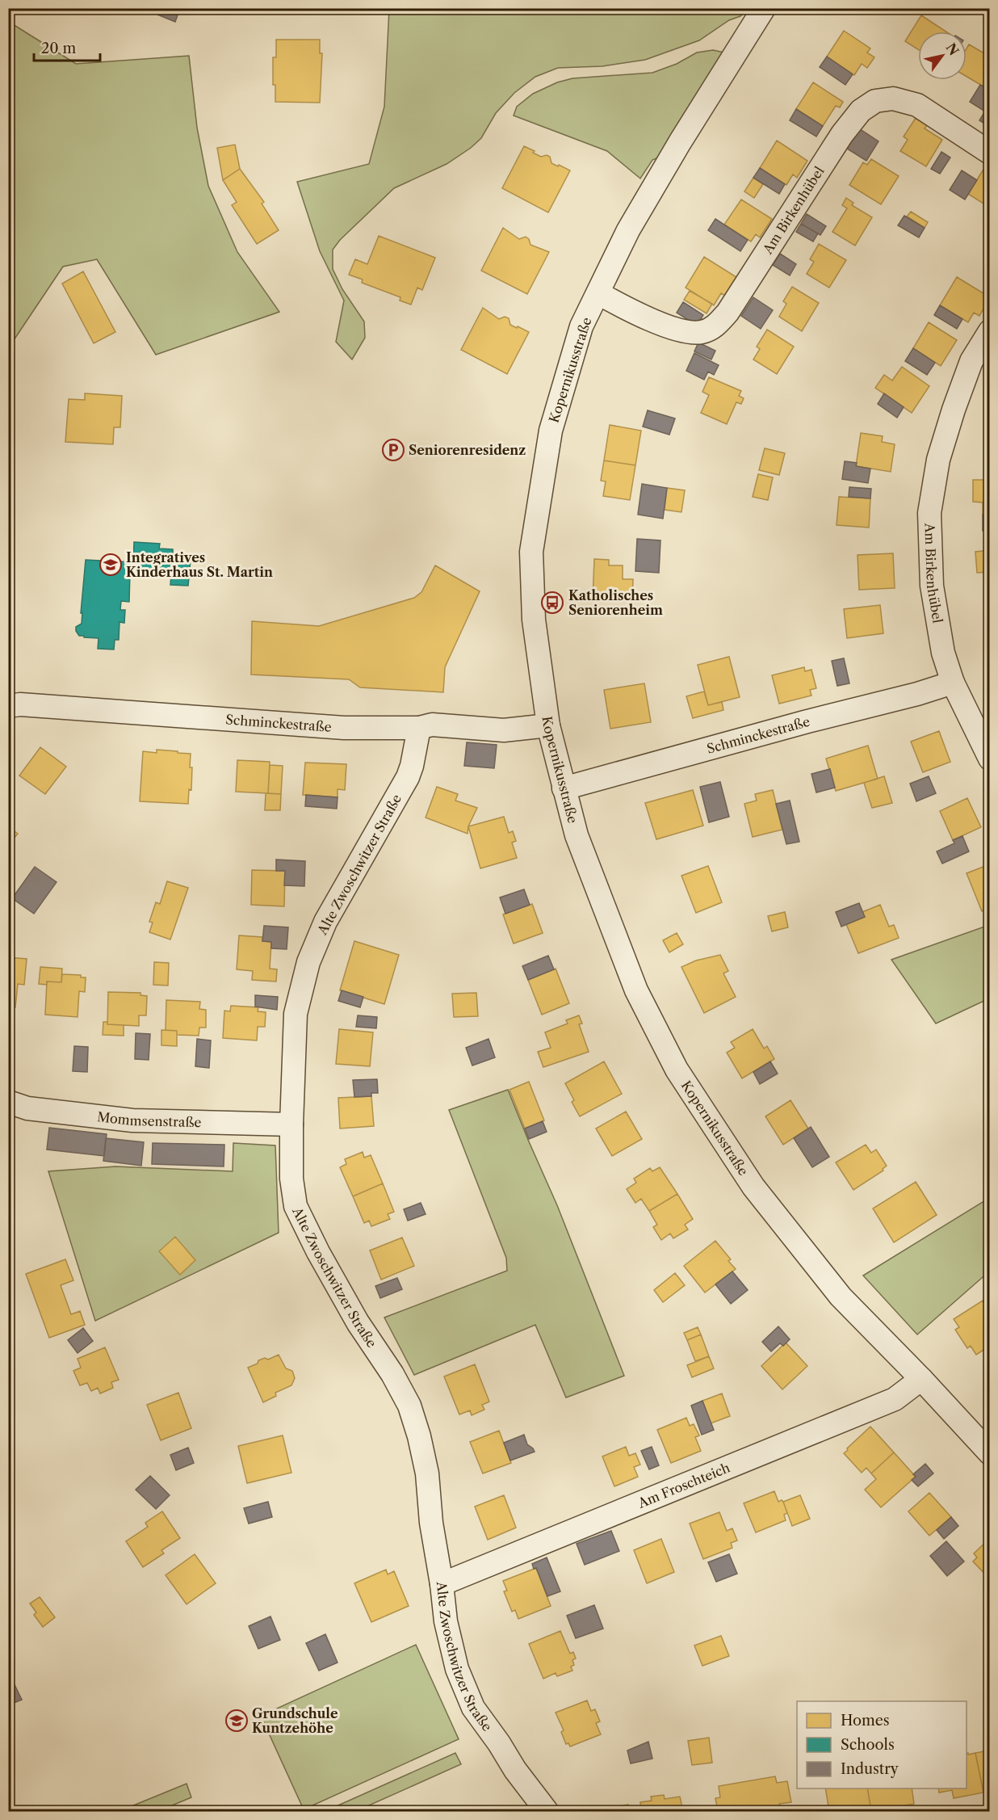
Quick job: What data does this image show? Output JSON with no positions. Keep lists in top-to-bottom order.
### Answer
{
  "streets": {
    "street": [
      "Am Birkenhübel",
      "Kopernikusstraße",
      "Schminckestraße",
      "Alte Zwoschwitzer Straße",
      "Mommsenstraße",
      "Am Froschteich"
    ]
  },
  "crossings": [
    ["Am Birkenhübel", "Kopernikusstraße"],
    ["Am Birkenhübel", "Schminckestraße"],
    ["Kopernikusstraße", "Schminckestraße"],
    ["Kopernikusstraße", "Am Froschteich"],
    ["Schminckestraße", "Alte Zwoschwitzer Straße"],
    ["Alte Zwoschwitzer Straße", "Mommsenstraße"],
    ["Alte Zwoschwitzer Straße", "Am Froschteich"]
  ],
  "places": {
    "parking": ["Seniorenresidenz"],
    "school or university": ["Integratives Kinderhaus St. Martin", "Grundschule Kuntzehöhe"],
    "bus stop": ["Katholisches Seniorenheim"]
  },
  "legend": ["Homes", "Schools", "Industry"],
  "scale_bar": "20 m",
  "north": "top right"
}
